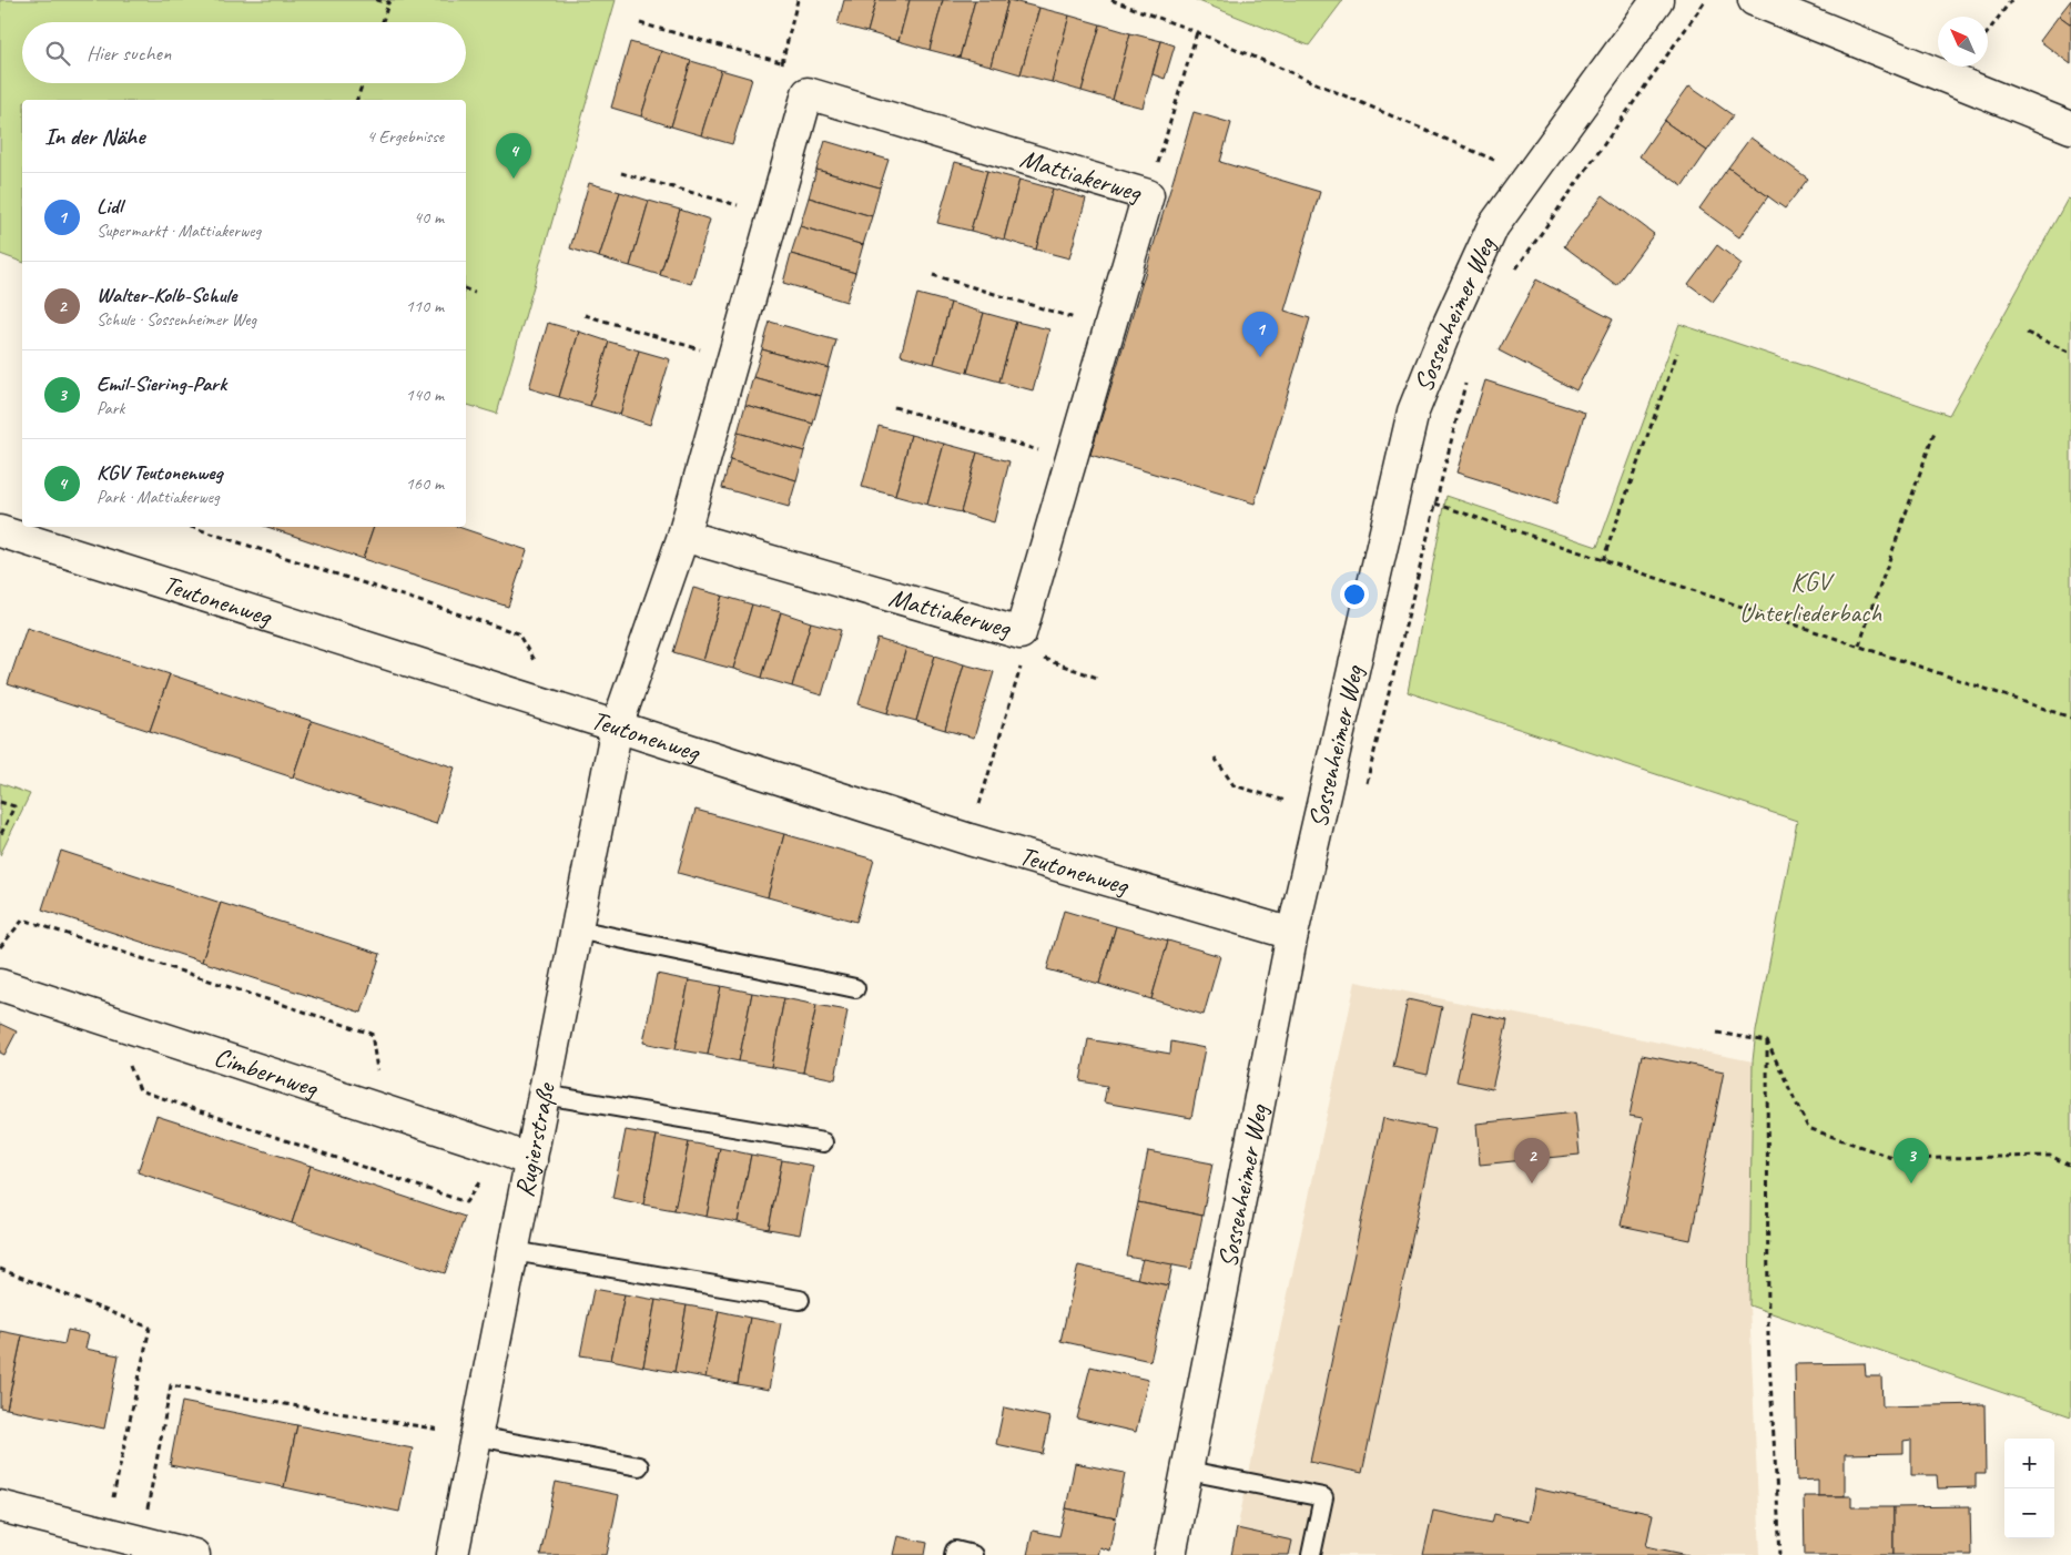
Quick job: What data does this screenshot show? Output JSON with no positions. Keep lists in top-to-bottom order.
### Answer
{
  "streets": {
    "street": [
      "Mattiakerweg",
      "Sossenheimer Weg",
      "Teutonenweg",
      "Cimbernweg",
      "Rugierstraße"
    ]
  },
  "crossings": [
    ["Sossenheimer Weg", "Teutonenweg"],
    ["Teutonenweg", "Rugierstraße"],
    ["Cimbernweg", "Rugierstraße"]
  ],
  "parks": ["KGV Unterliederbach"],
  "north": "top left",
  "page": {
    "search": "Hier suchen",
    "heading": ["In der Nähe", "4 Ergebnisse"],
    "pins": [
      "4",
      "1",
      "2",
      "3"
    ],
    "list": [
      {
        "mark": "1",
        "name": "Lidl",
        "note": "Supermarkt · Mattiakerweg",
        "value": "40 m"
      },
      {
        "mark": "2",
        "name": "Walter-Kolb-Schule",
        "note": "Schule · Sossenheimer Weg",
        "value": "110 m"
      },
      {
        "mark": "3",
        "name": "Emil-Siering-Park",
        "note": "Park",
        "value": "140 m"
      },
      {
        "mark": "4",
        "name": "KGV Teutonenweg",
        "note": "Park · Mattiakerweg",
        "value": "160 m"
      }
    ],
    "map_buttons": ["+", "−"]
  }
}
